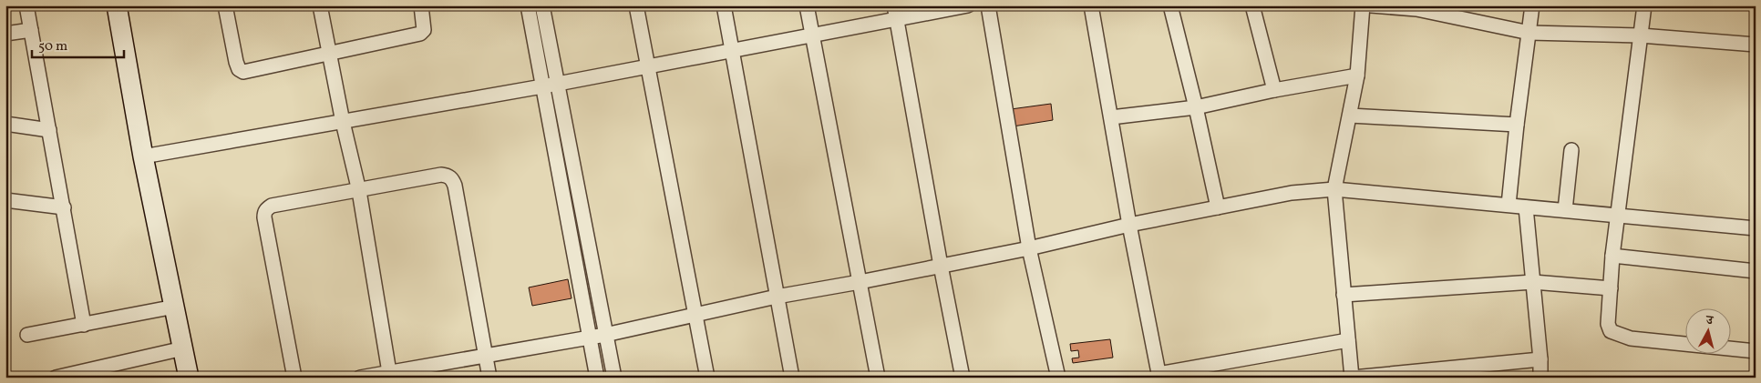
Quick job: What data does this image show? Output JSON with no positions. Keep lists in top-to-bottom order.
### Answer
{
  "scale_bar": "50 m",
  "north": "top"
}
